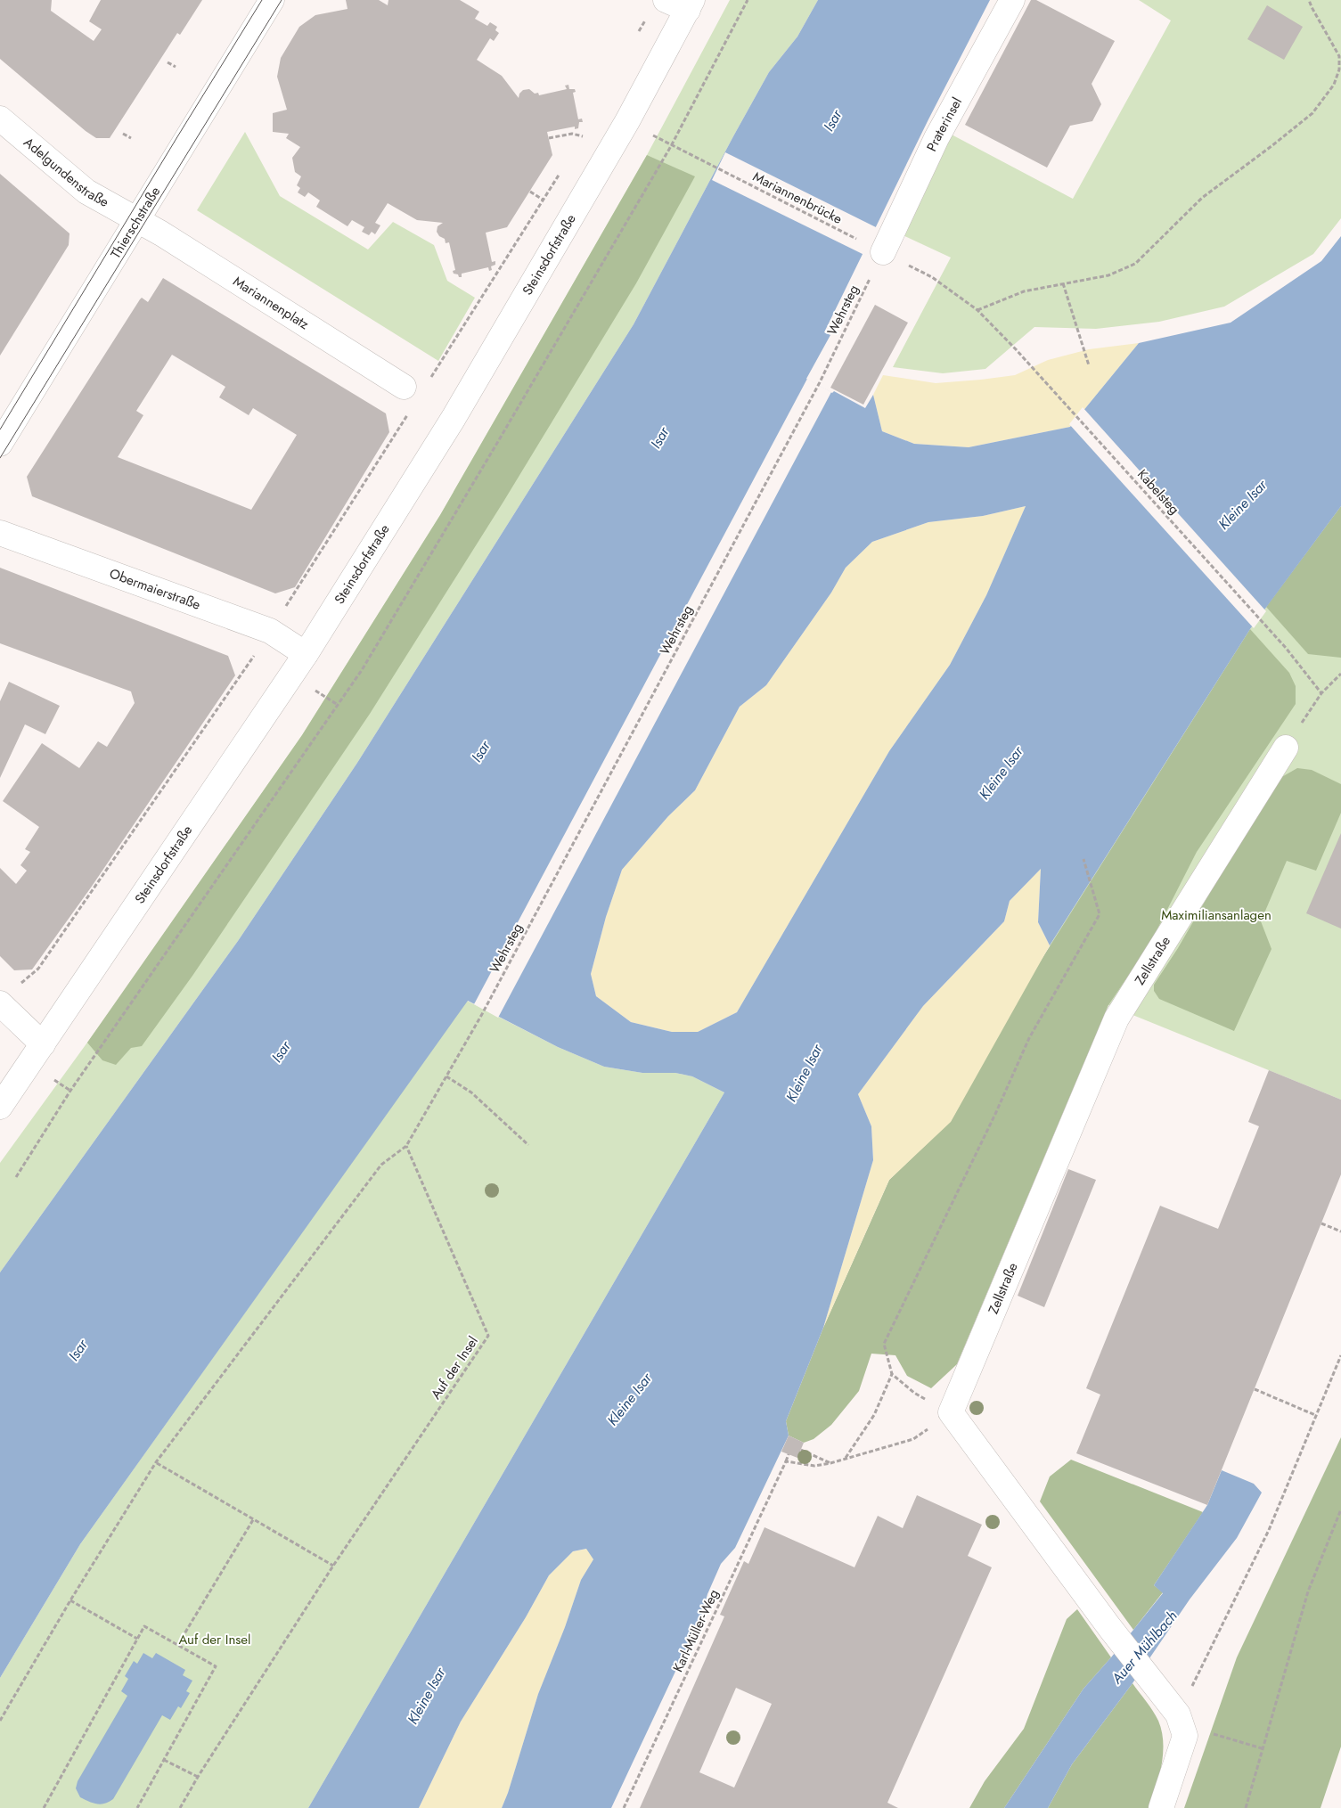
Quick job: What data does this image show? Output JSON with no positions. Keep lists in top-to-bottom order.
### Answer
{
  "streets": {
    "street": [
      "Praterinsel",
      "Adelgundenstraße",
      "Thierschstraße",
      "Steinsdorfstraße",
      "Mariannenplatz",
      "Obermaierstraße",
      "Zellstraße"
    ],
    "path": [
      "Mariannenbrücke",
      "Wehrsteg",
      "Kabelsteg",
      "Auf der Insel",
      "Karl-Müller-Weg"
    ]
  },
  "crossings": [
    ["Praterinsel", "Mariannenbrücke"],
    ["Praterinsel", "Wehrsteg"],
    ["Adelgundenstraße", "Thierschstraße"],
    ["Adelgundenstraße", "Mariannenplatz"],
    ["Mariannenbrücke", "Wehrsteg"],
    ["Mariannenbrücke", "Kabelsteg"],
    ["Thierschstraße", "Mariannenplatz"],
    ["Steinsdorfstraße", "Obermaierstraße"]
  ],
  "water": ["Isar", "Kleine Isar", "Auer Mühlbach"],
  "parks": ["Maximiliansanlagen", "Auf der Insel"]
}
